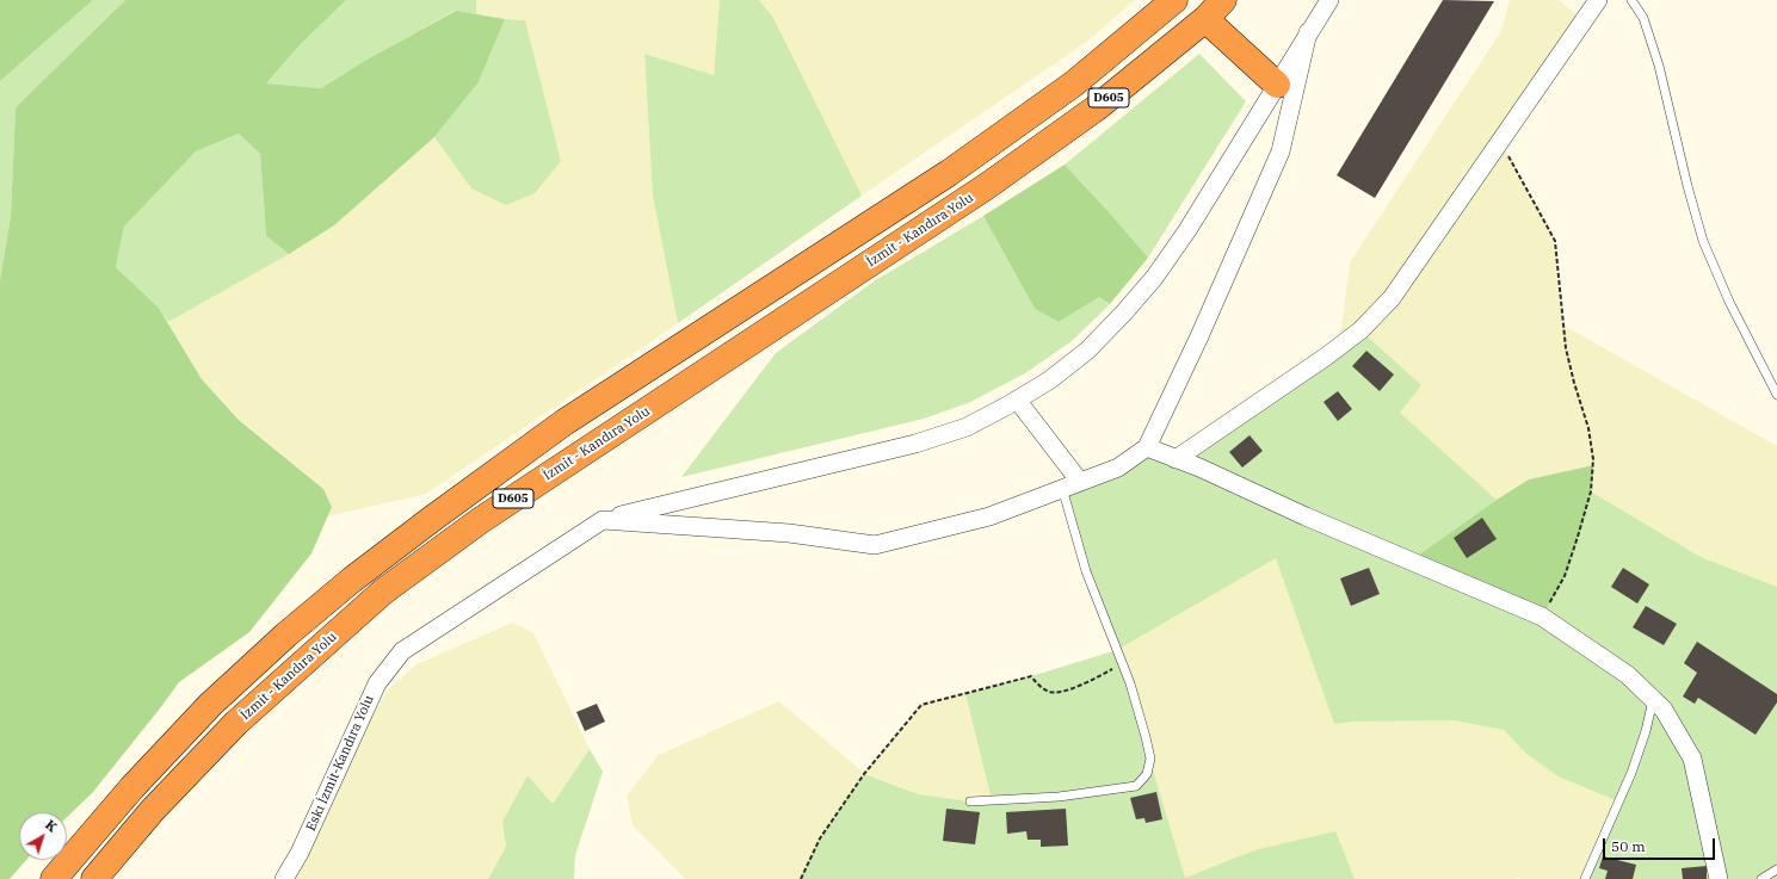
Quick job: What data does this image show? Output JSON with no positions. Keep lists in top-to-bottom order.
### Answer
{
  "streets": {
    "highway": ["D605", "İzmit - Kandıra Yolu"],
    "street": ["Eskı İzmit-Kandıra Yolu"]
  },
  "crossings": [
    ["D605", "İzmit - Kandıra Yolu"]
  ],
  "scale_bar": "50 m",
  "north": "top right"
}
